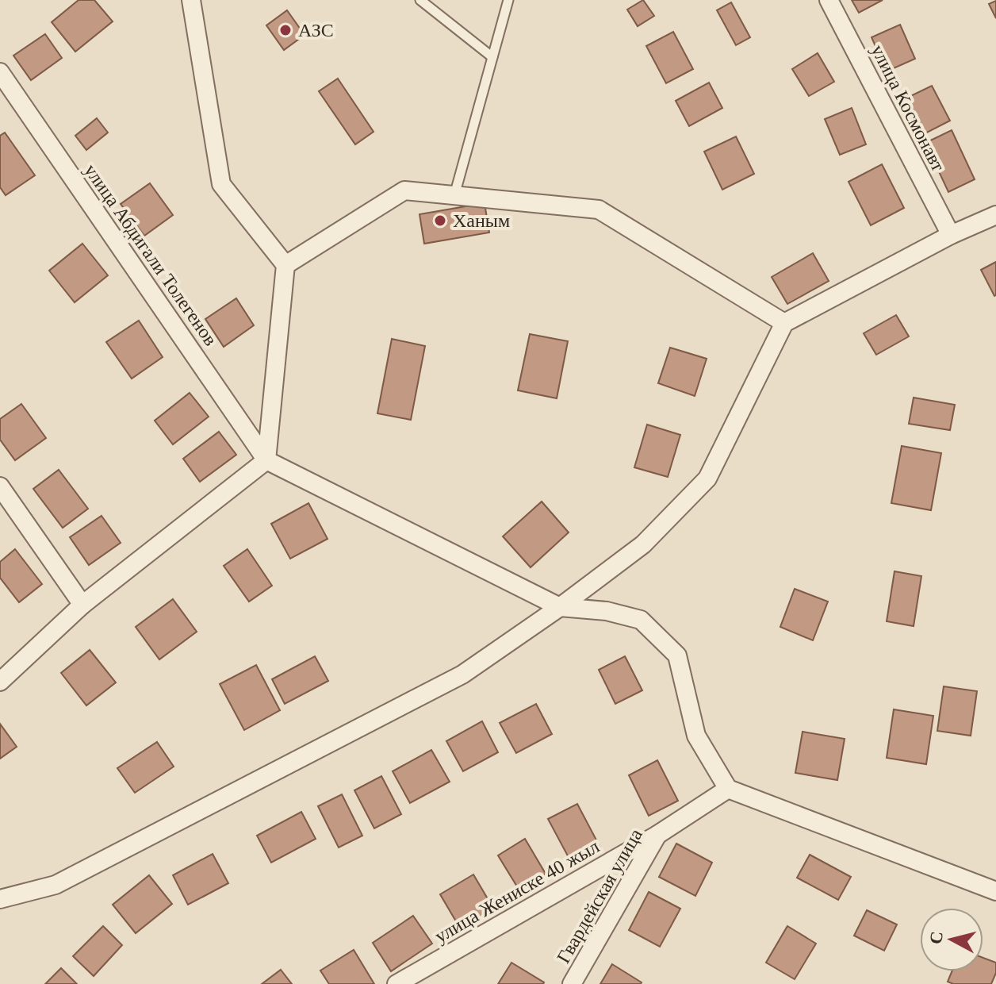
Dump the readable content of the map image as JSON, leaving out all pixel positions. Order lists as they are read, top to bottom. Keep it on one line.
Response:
{"streets":{"street":["улица Космонавт","улица Абдигали Толегенов","улица Жениске 40 жыл","Гвардейская улица"]},"crossings":[["улица Жениске 40 жыл","Гвардейская улица"]],"places":["АЗС","Ханым"],"north":"left"}
